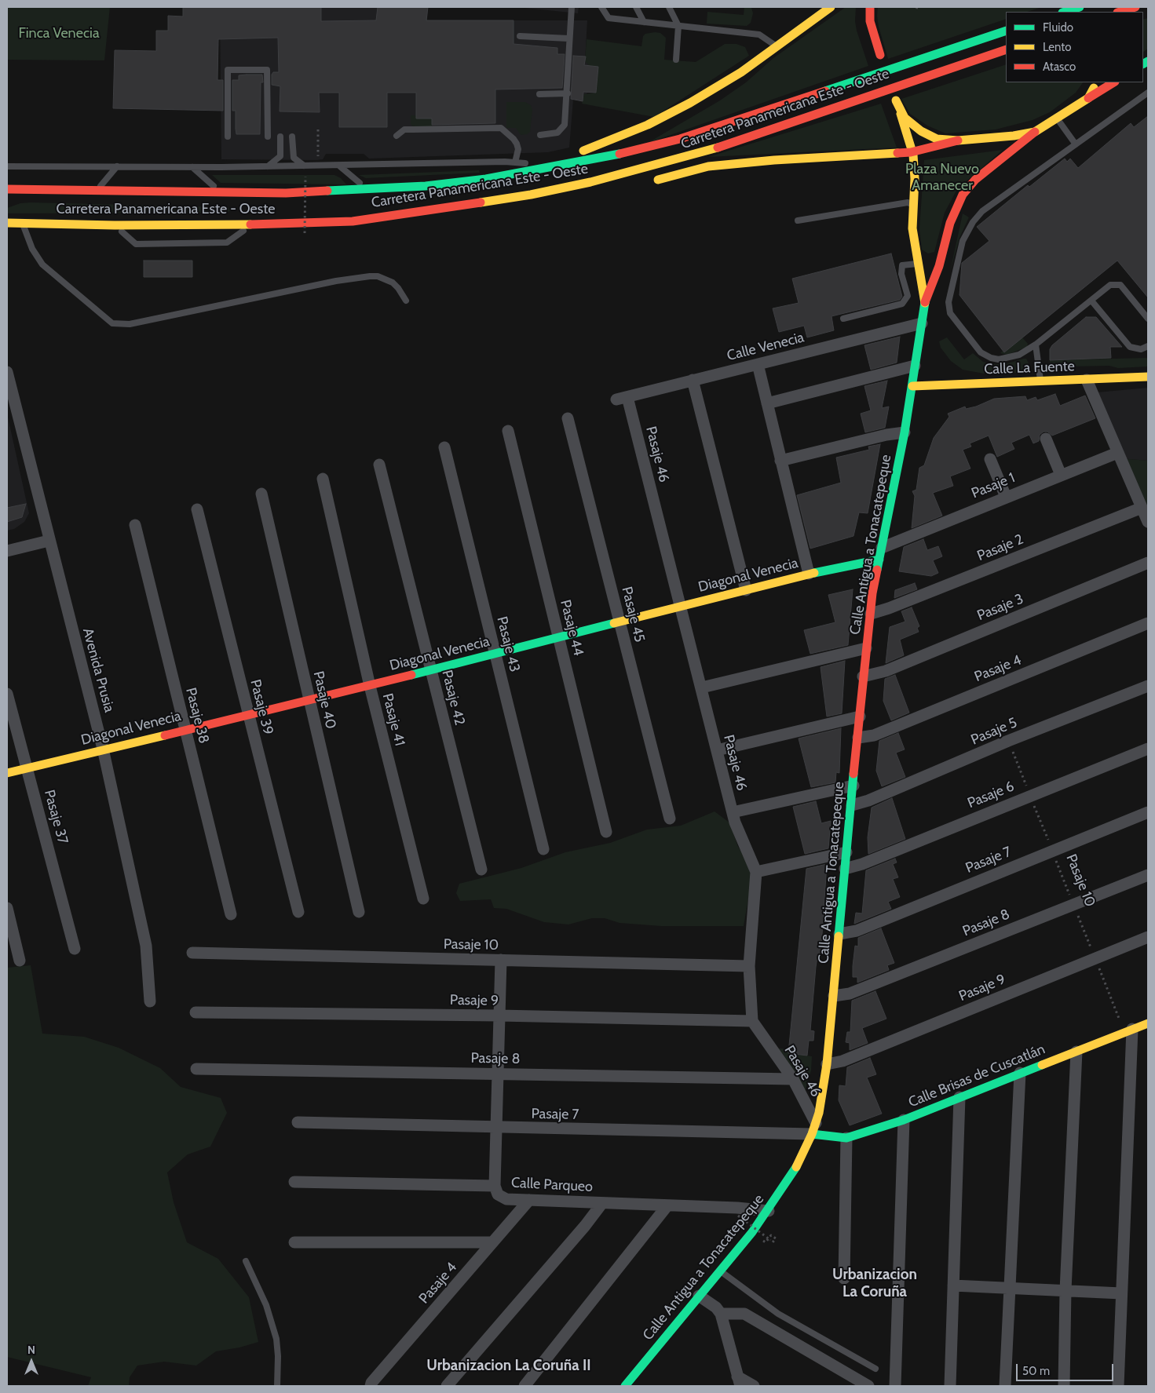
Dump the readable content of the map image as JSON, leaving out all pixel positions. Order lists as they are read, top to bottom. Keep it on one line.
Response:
{"streets":{"main road":["Carretera Panamericana Este - Oeste","Calle La Fuente","Calle Antigua a Tonacatepeque","Diagonal Venecia","Calle Brisas de Cuscatlán"],"street":["Calle Venecia","Pasaje 46","Pasaje 1","Pasaje 2","Pasaje 3","Pasaje 45","Pasaje 44","Pasaje 43","Pasaje 4","Avenida Prusia","Pasaje 42","Pasaje 40","Pasaje 39","Pasaje 38","Pasaje 41","Pasaje 5","Pasaje 6","Pasaje 37","Pasaje 7","Pasaje 10","Pasaje 8","Pasaje 9","Calle Parqueo"]},"crossings":[["Calle Venecia","Pasaje 46"],["Calle Venecia","Calle Antigua a Tonacatepeque"],["Calle La Fuente","Calle Antigua a Tonacatepeque"],["Pasaje 46","Calle Antigua a Tonacatepeque"],["Pasaje 46","Diagonal Venecia"],["Pasaje 46","Pasaje 7"],["Pasaje 46","Pasaje 10"],["Pasaje 46","Pasaje 8"],["Pasaje 46","Pasaje 9"],["Pasaje 46","Calle Brisas de Cuscatlán"],["Pasaje 1","Calle Antigua a Tonacatepeque"],["Calle Antigua a Tonacatepeque","Pasaje 2"],["Calle Antigua a Tonacatepeque","Diagonal Venecia"],["Calle Antigua a Tonacatepeque","Pasaje 3"],["Calle Antigua a Tonacatepeque","Pasaje 4"],["Calle Antigua a Tonacatepeque","Pasaje 5"],["Calle Antigua a Tonacatepeque","Pasaje 6"],["Calle Antigua a Tonacatepeque","Pasaje 7"],["Calle Antigua a Tonacatepeque","Pasaje 8"],["Calle Antigua a Tonacatepeque","Pasaje 9"],["Calle Antigua a Tonacatepeque","Calle Brisas de Cuscatlán"],["Calle Antigua a Tonacatepeque","Calle Parqueo"],["Diagonal Venecia","Pasaje 45"],["Diagonal Venecia","Pasaje 44"],["Diagonal Venecia","Pasaje 43"],["Diagonal Venecia","Avenida Prusia"],["Diagonal Venecia","Pasaje 42"],["Diagonal Venecia","Pasaje 40"],["Diagonal Venecia","Pasaje 39"],["Diagonal Venecia","Pasaje 38"],["Diagonal Venecia","Pasaje 41"],["Diagonal Venecia","Pasaje 37"],["Pasaje 4","Calle Parqueo"],["Pasaje 5","Pasaje 10"],["Pasaje 6","Pasaje 10"],["Pasaje 7","Pasaje 10"],["Pasaje 7","Calle Brisas de Cuscatlán"],["Pasaje 7","Calle Parqueo"],["Pasaje 10","Pasaje 8"],["Pasaje 10","Pasaje 9"],["Pasaje 10","Calle Brisas de Cuscatlán"],["Pasaje 10","Calle Parqueo"],["Pasaje 8","Calle Parqueo"],["Pasaje 9","Calle Parqueo"]],"districts":["Urbanizacion La Coruña","Urbanizacion La Coruña II"],"parks":["Finca Venecia","Plaza Nuevo Amanecer"],"legend":["Fluido","Lento","Atasco"],"scale_bar":"50 m","north":"top"}
